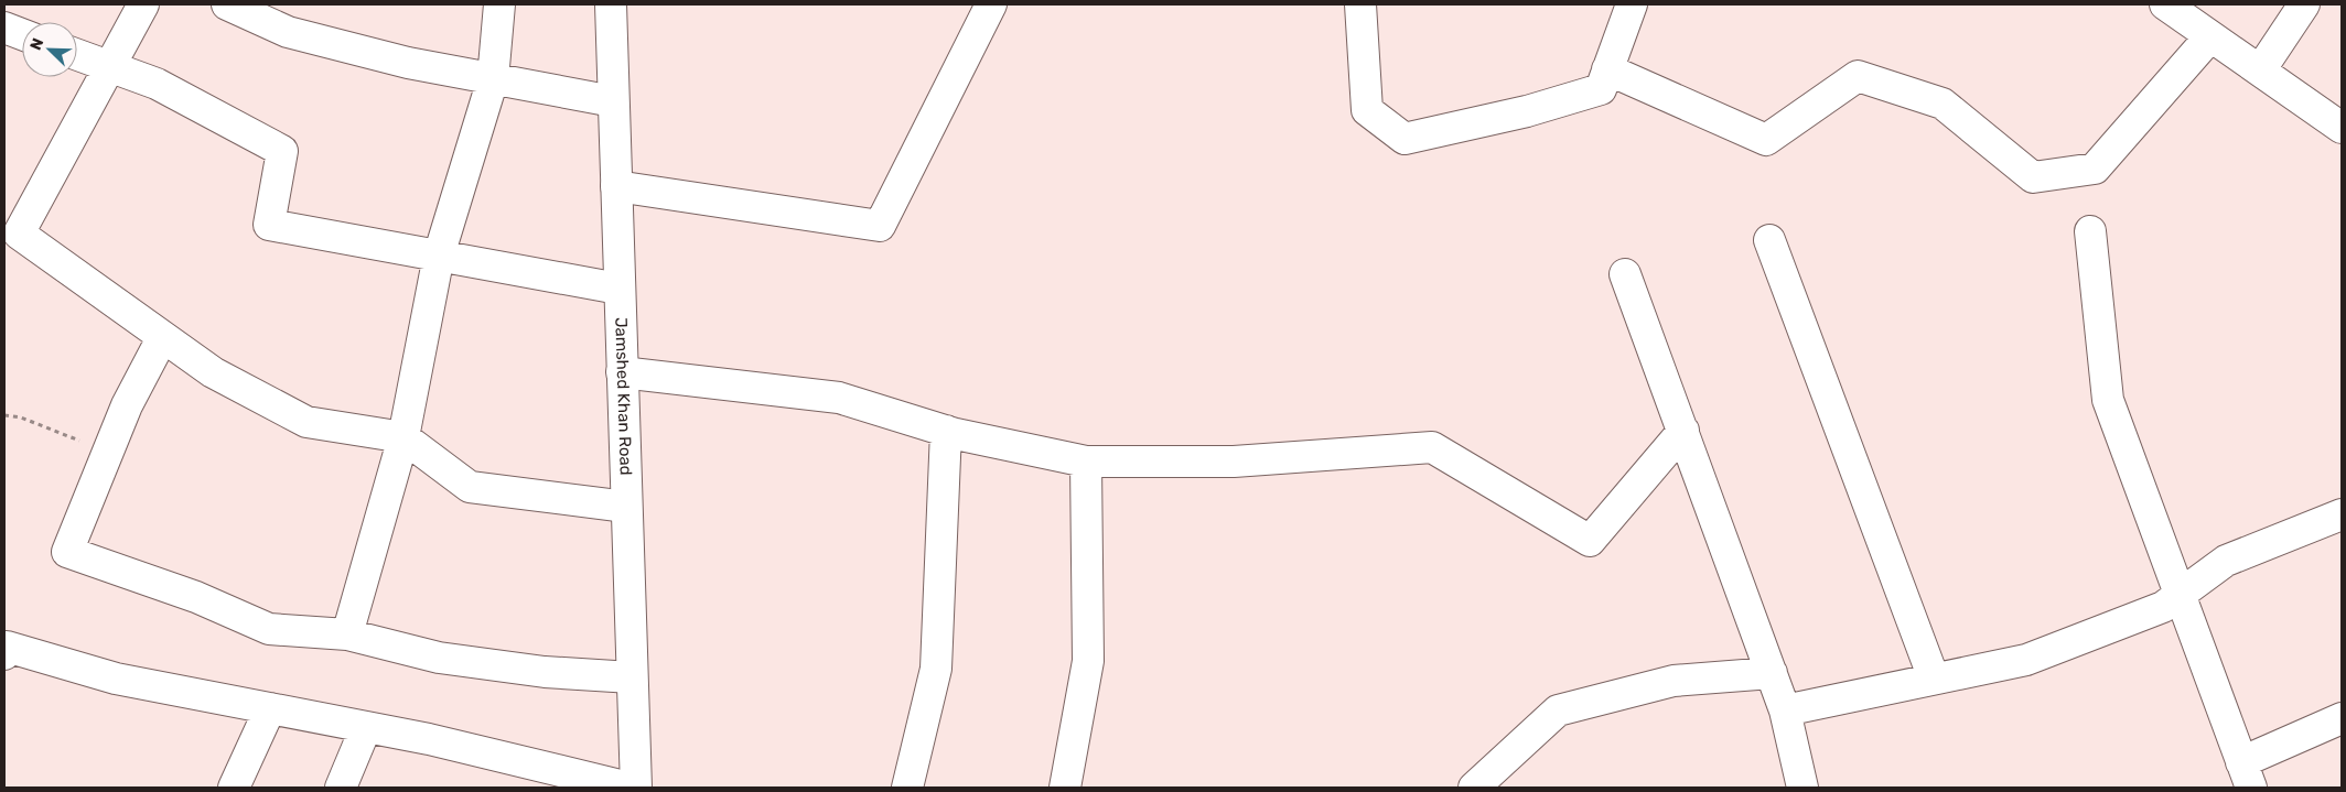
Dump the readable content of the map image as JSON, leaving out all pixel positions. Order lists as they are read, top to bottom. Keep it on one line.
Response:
{"streets":{"street":["Jamshed Khan Road"]},"north":"top left"}
